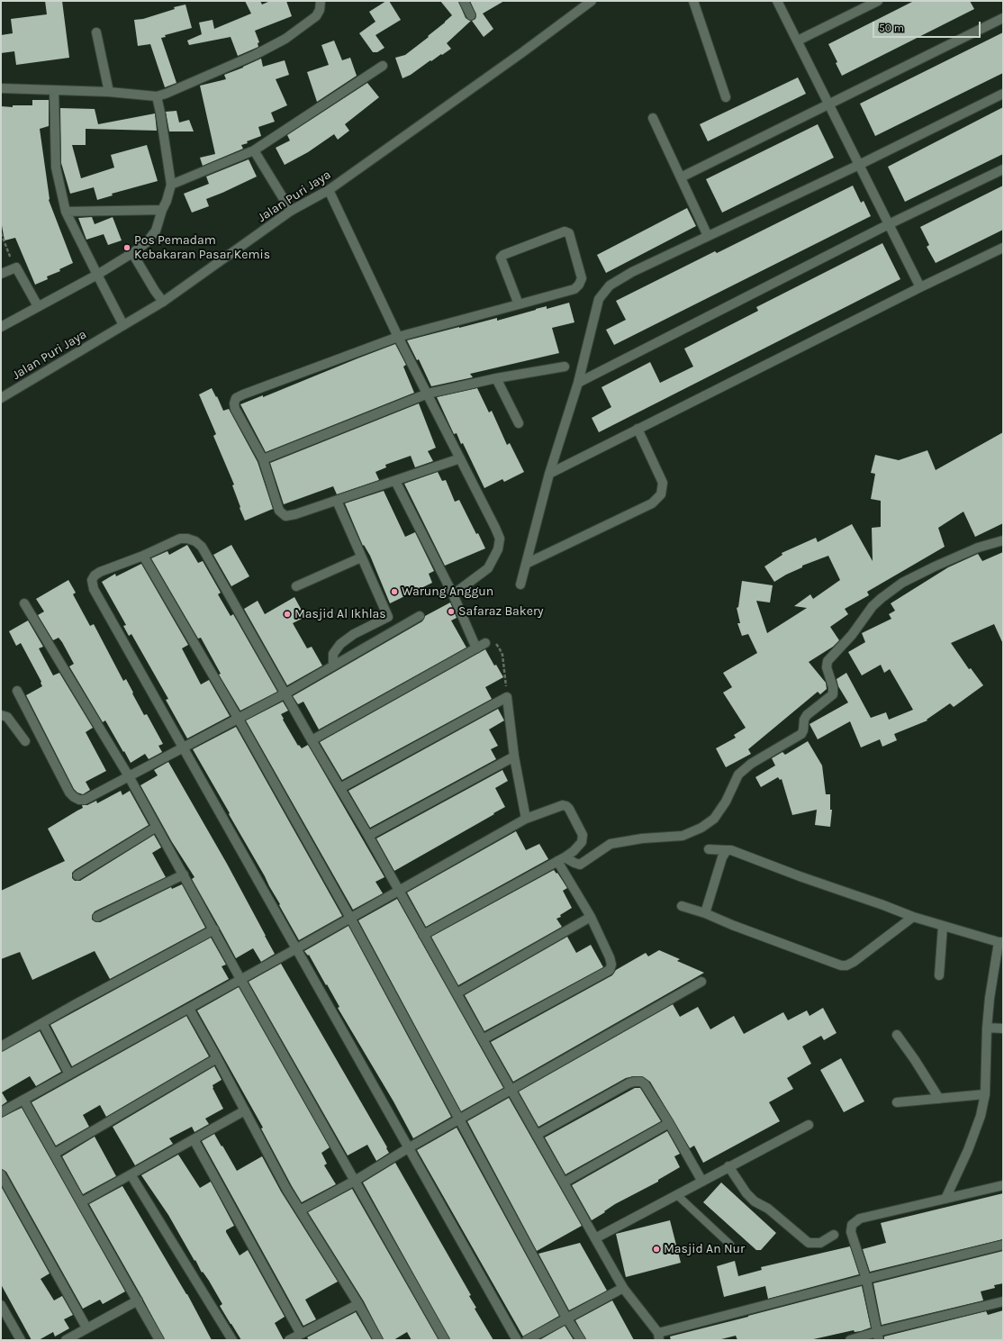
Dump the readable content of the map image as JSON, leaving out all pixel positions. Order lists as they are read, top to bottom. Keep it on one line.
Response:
{"streets":{"street":["Jalan Puri Jaya"]},"places":["Pos Pemadam Kebakaran Pasar Kemis","Warung Anggun","Safaraz Bakery","Masjid Al Ikhlas","Masjid An Nur"],"scale_bar":"50 m"}
